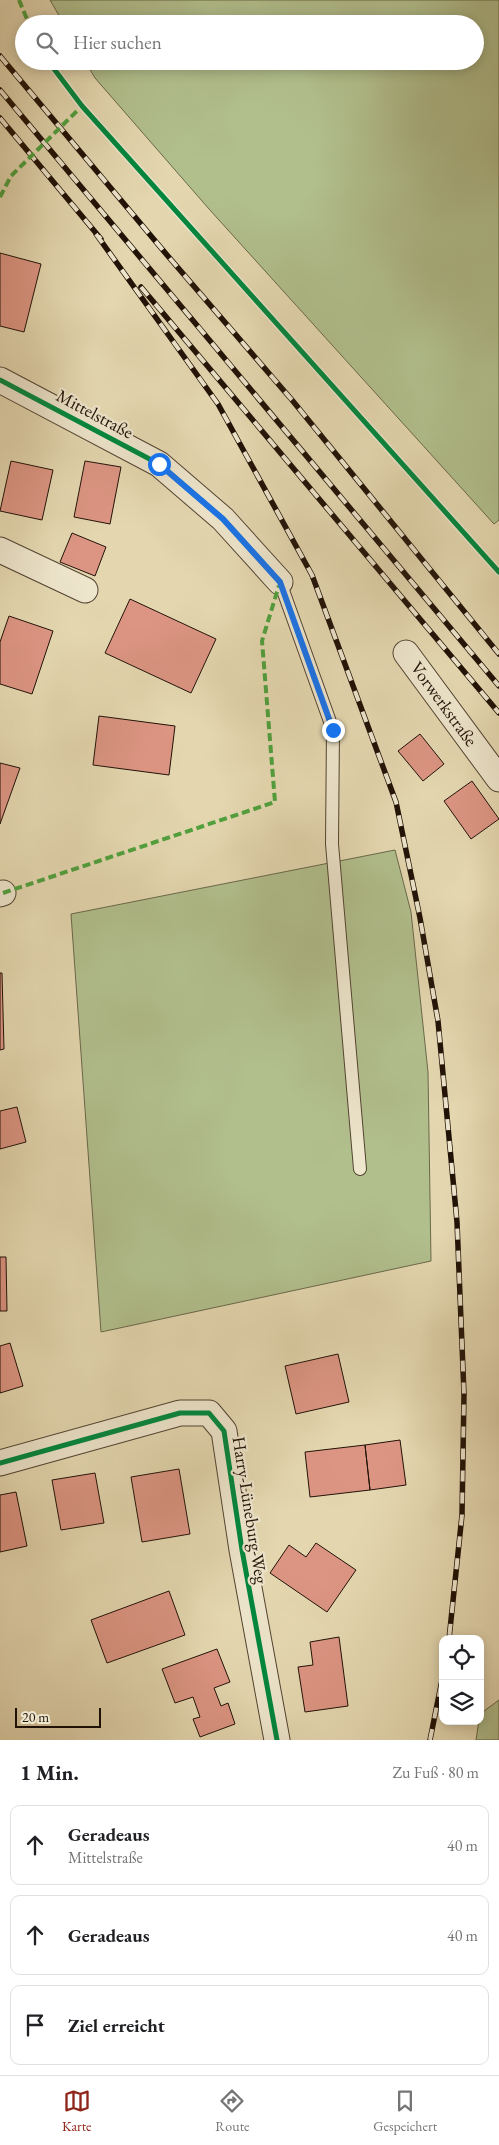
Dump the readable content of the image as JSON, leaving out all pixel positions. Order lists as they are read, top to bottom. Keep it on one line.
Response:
{"streets":{"street":["Mittelstraße","Vorwerkstraße","Harry-Lüneburg-Weg"]},"scale_bar":"20 m","page":{"search":"Hier suchen","scale":"20 m","heading":["1 Min.","Zu Fuß · 80 m"],"list":[["Geradeaus","Mittelstraße","40 m"],["Geradeaus","40 m"],"Ziel erreicht"],"nav":["Karte","Route","Gespeichert"]}}
